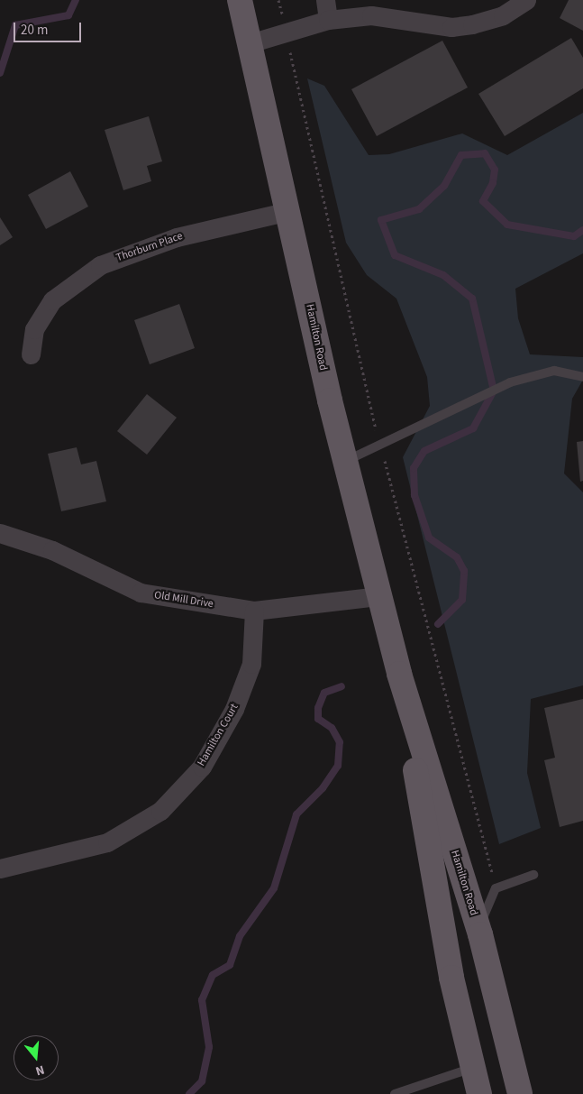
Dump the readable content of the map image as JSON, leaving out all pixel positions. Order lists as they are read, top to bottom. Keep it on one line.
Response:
{"streets":{"main road":["Hamilton Road"],"street":["Thorburn Place","Old Mill Drive","Hamilton Court"]},"crossings":[["Thorburn Place","Hamilton Road"],["Hamilton Road","Old Mill Drive"],["Old Mill Drive","Hamilton Court"]],"scale_bar":"20 m","north":"bottom"}
